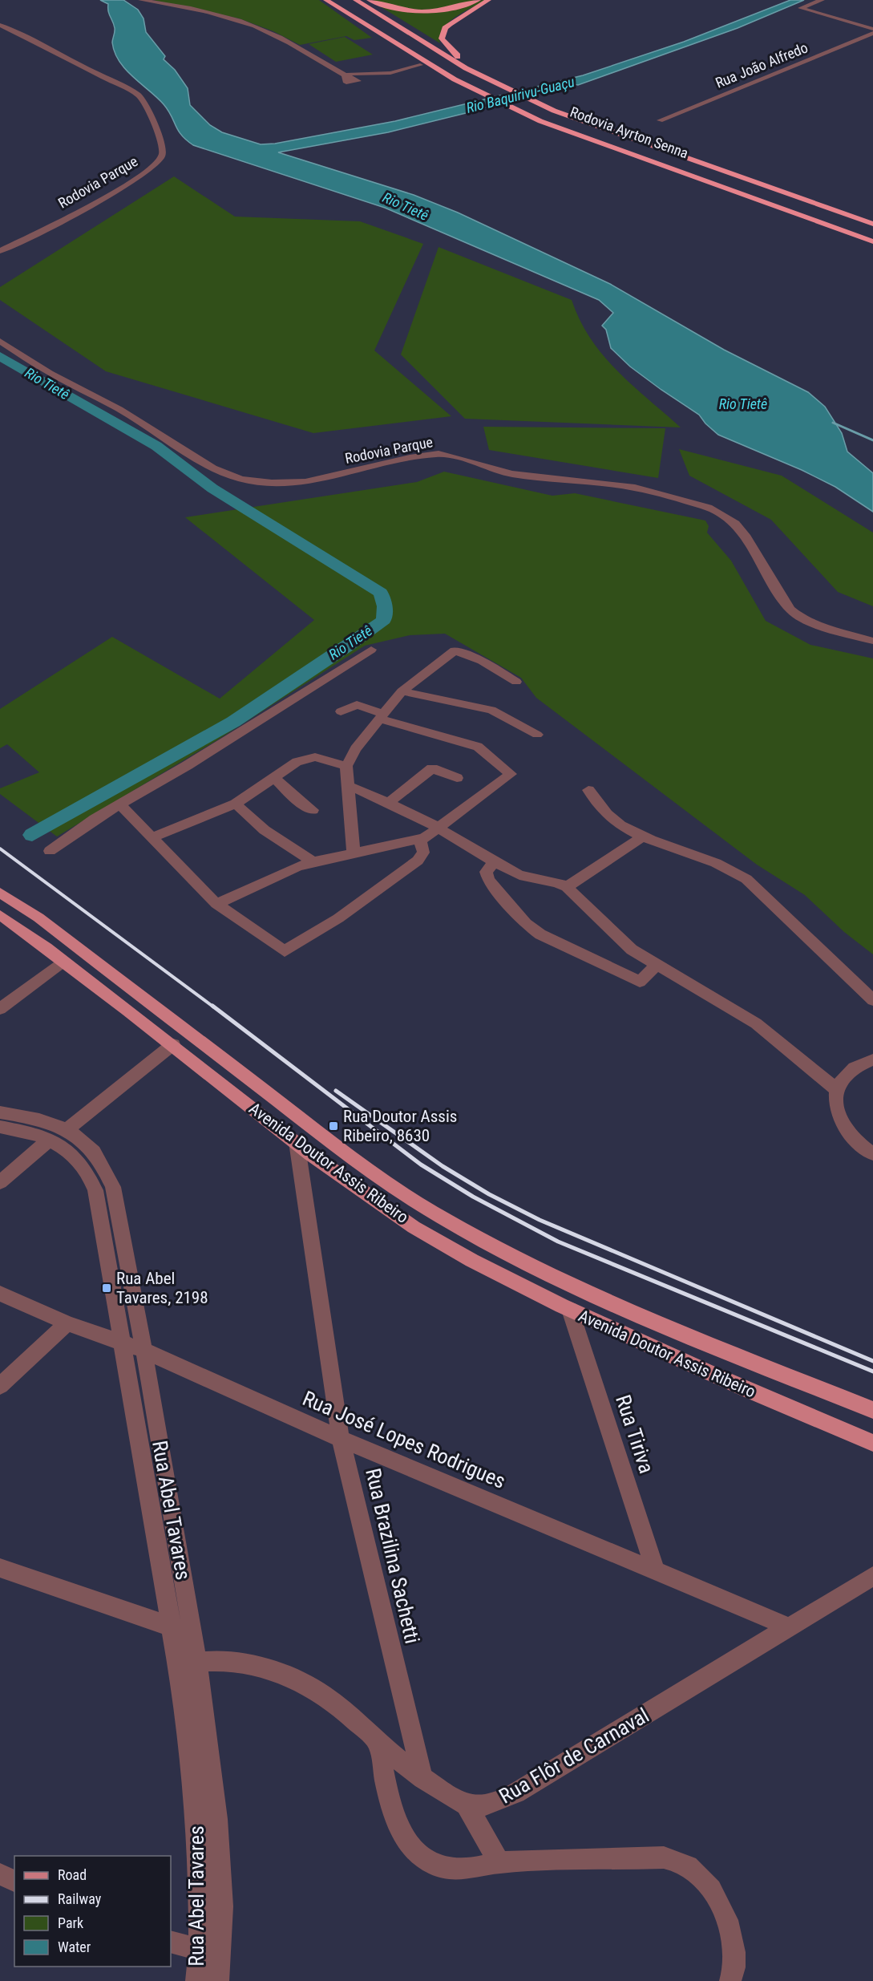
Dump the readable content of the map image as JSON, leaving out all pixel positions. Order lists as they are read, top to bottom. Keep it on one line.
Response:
{"streets":{"highway":["Rodovia Ayrton Senna"],"main road":["Avenida Doutor Assis Ribeiro"],"street":["Rua João Alfredo","Rodovia Parque","Rua Tiriva","Rua José Lopes Rodrigues","Rua Abel Tavares","Rua Brazilina Sachetti","Rua Flôr de Carnaval"]},"crossings":[["Avenida Doutor Assis Ribeiro","Rua Tiriva"],["Avenida Doutor Assis Ribeiro","Rua Brazilina Sachetti"],["Rua Tiriva","Rua José Lopes Rodrigues"],["Rua José Lopes Rodrigues","Rua Abel Tavares"],["Rua José Lopes Rodrigues","Rua Brazilina Sachetti"],["Rua José Lopes Rodrigues","Rua Flôr de Carnaval"]],"water":["Rio Baquirivu-Guaçu","Rio Tietê"],"places":{"transit":["Rua Doutor Assis Ribeiro, 8630","Rua Abel Tavares, 2198"]},"legend":["Road","Railway","Park","Water"]}
